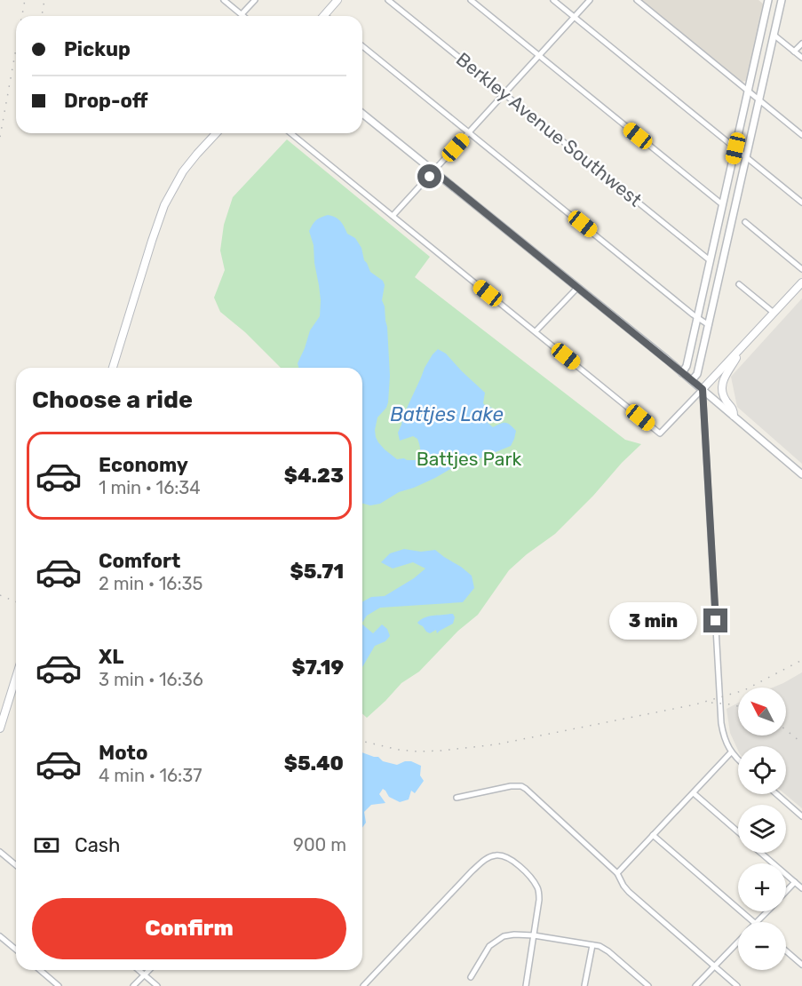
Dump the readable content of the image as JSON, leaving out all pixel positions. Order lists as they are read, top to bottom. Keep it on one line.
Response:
{"streets":{"street":["Berkley Avenue Southwest"]},"water":["Battjes Lake"],"parks":["Battjes Park"],"north":"top left","page":{"banner":["Pickup","Drop-off"],"heading":"Choose a ride","list":[{"name":"Economy","note":"1 min · 16:34","value":"$4.23"},{"name":"Comfort","note":"2 min · 16:35","value":"$5.71"},{"name":"XL","note":"3 min · 16:36","value":"$7.19"},{"name":"Moto","note":"4 min · 16:37","value":"$5.40"}],"bubble":"3 min","map_buttons":["+","−"],"pay":["Cash","900 m"],"buttons":"Confirm"}}
